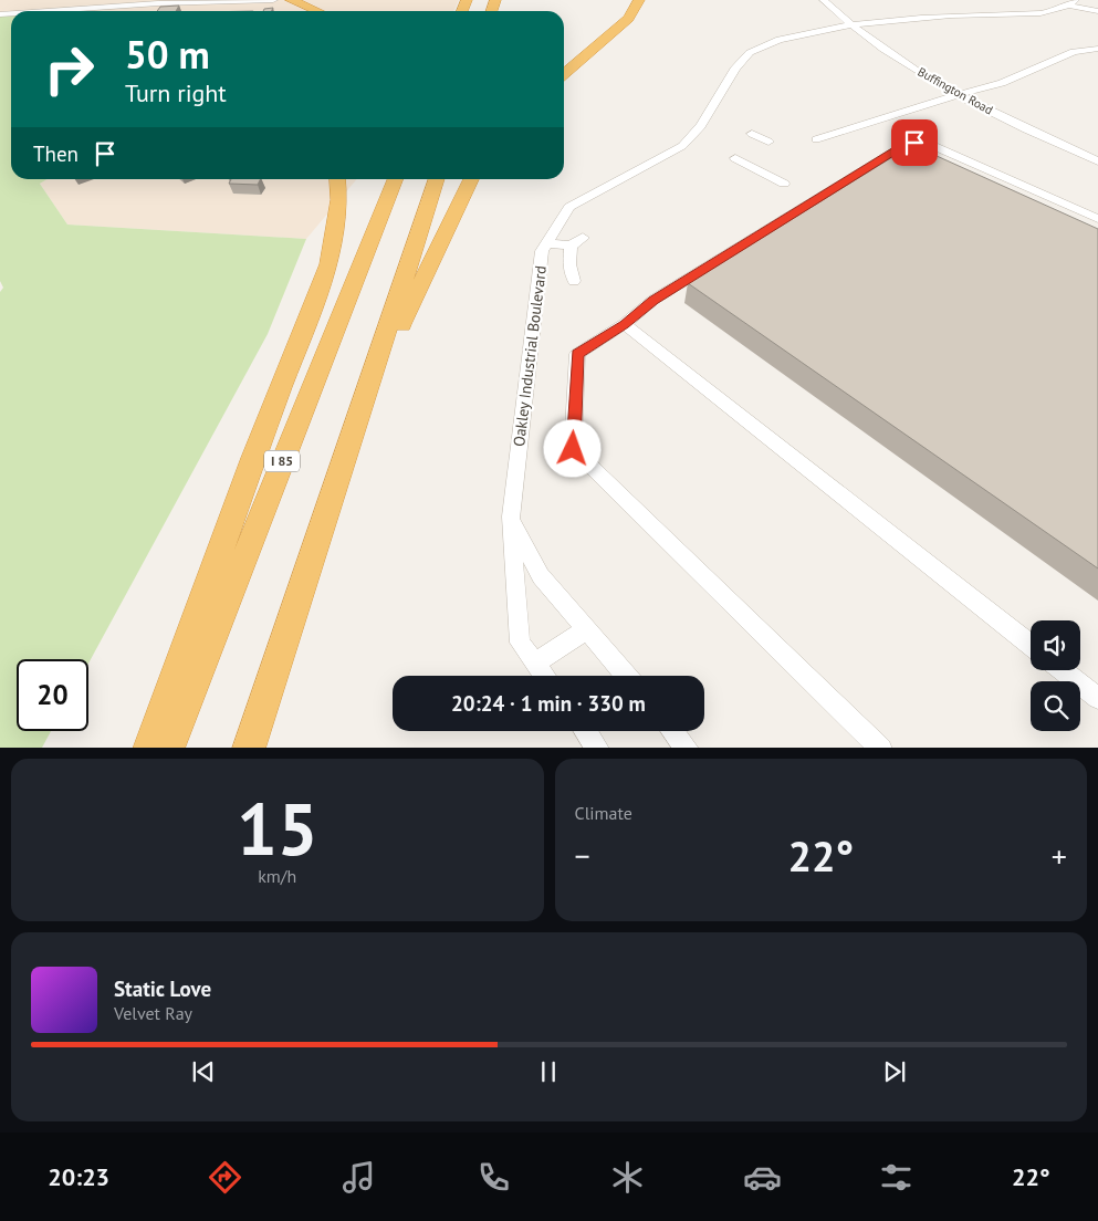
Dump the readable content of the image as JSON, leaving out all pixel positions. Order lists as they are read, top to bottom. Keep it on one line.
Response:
{"streets":{"highway":["I 85"],"street":["Buffington Road","Oakley Industrial Boulevard"]},"crossings":[["Buffington Road","Oakley Industrial Boulevard"]],"page":{"turn":["50 m","Turn right"],"then":"Then","limit":"20","trip":"20:24 · 1 min · 330 m","tile":[["15","km/h"],"Climate"],"heat":["−","22°","+"],"song":["Static Love","Velvet Ray"],"tabs":["20:23","22°"]}}
